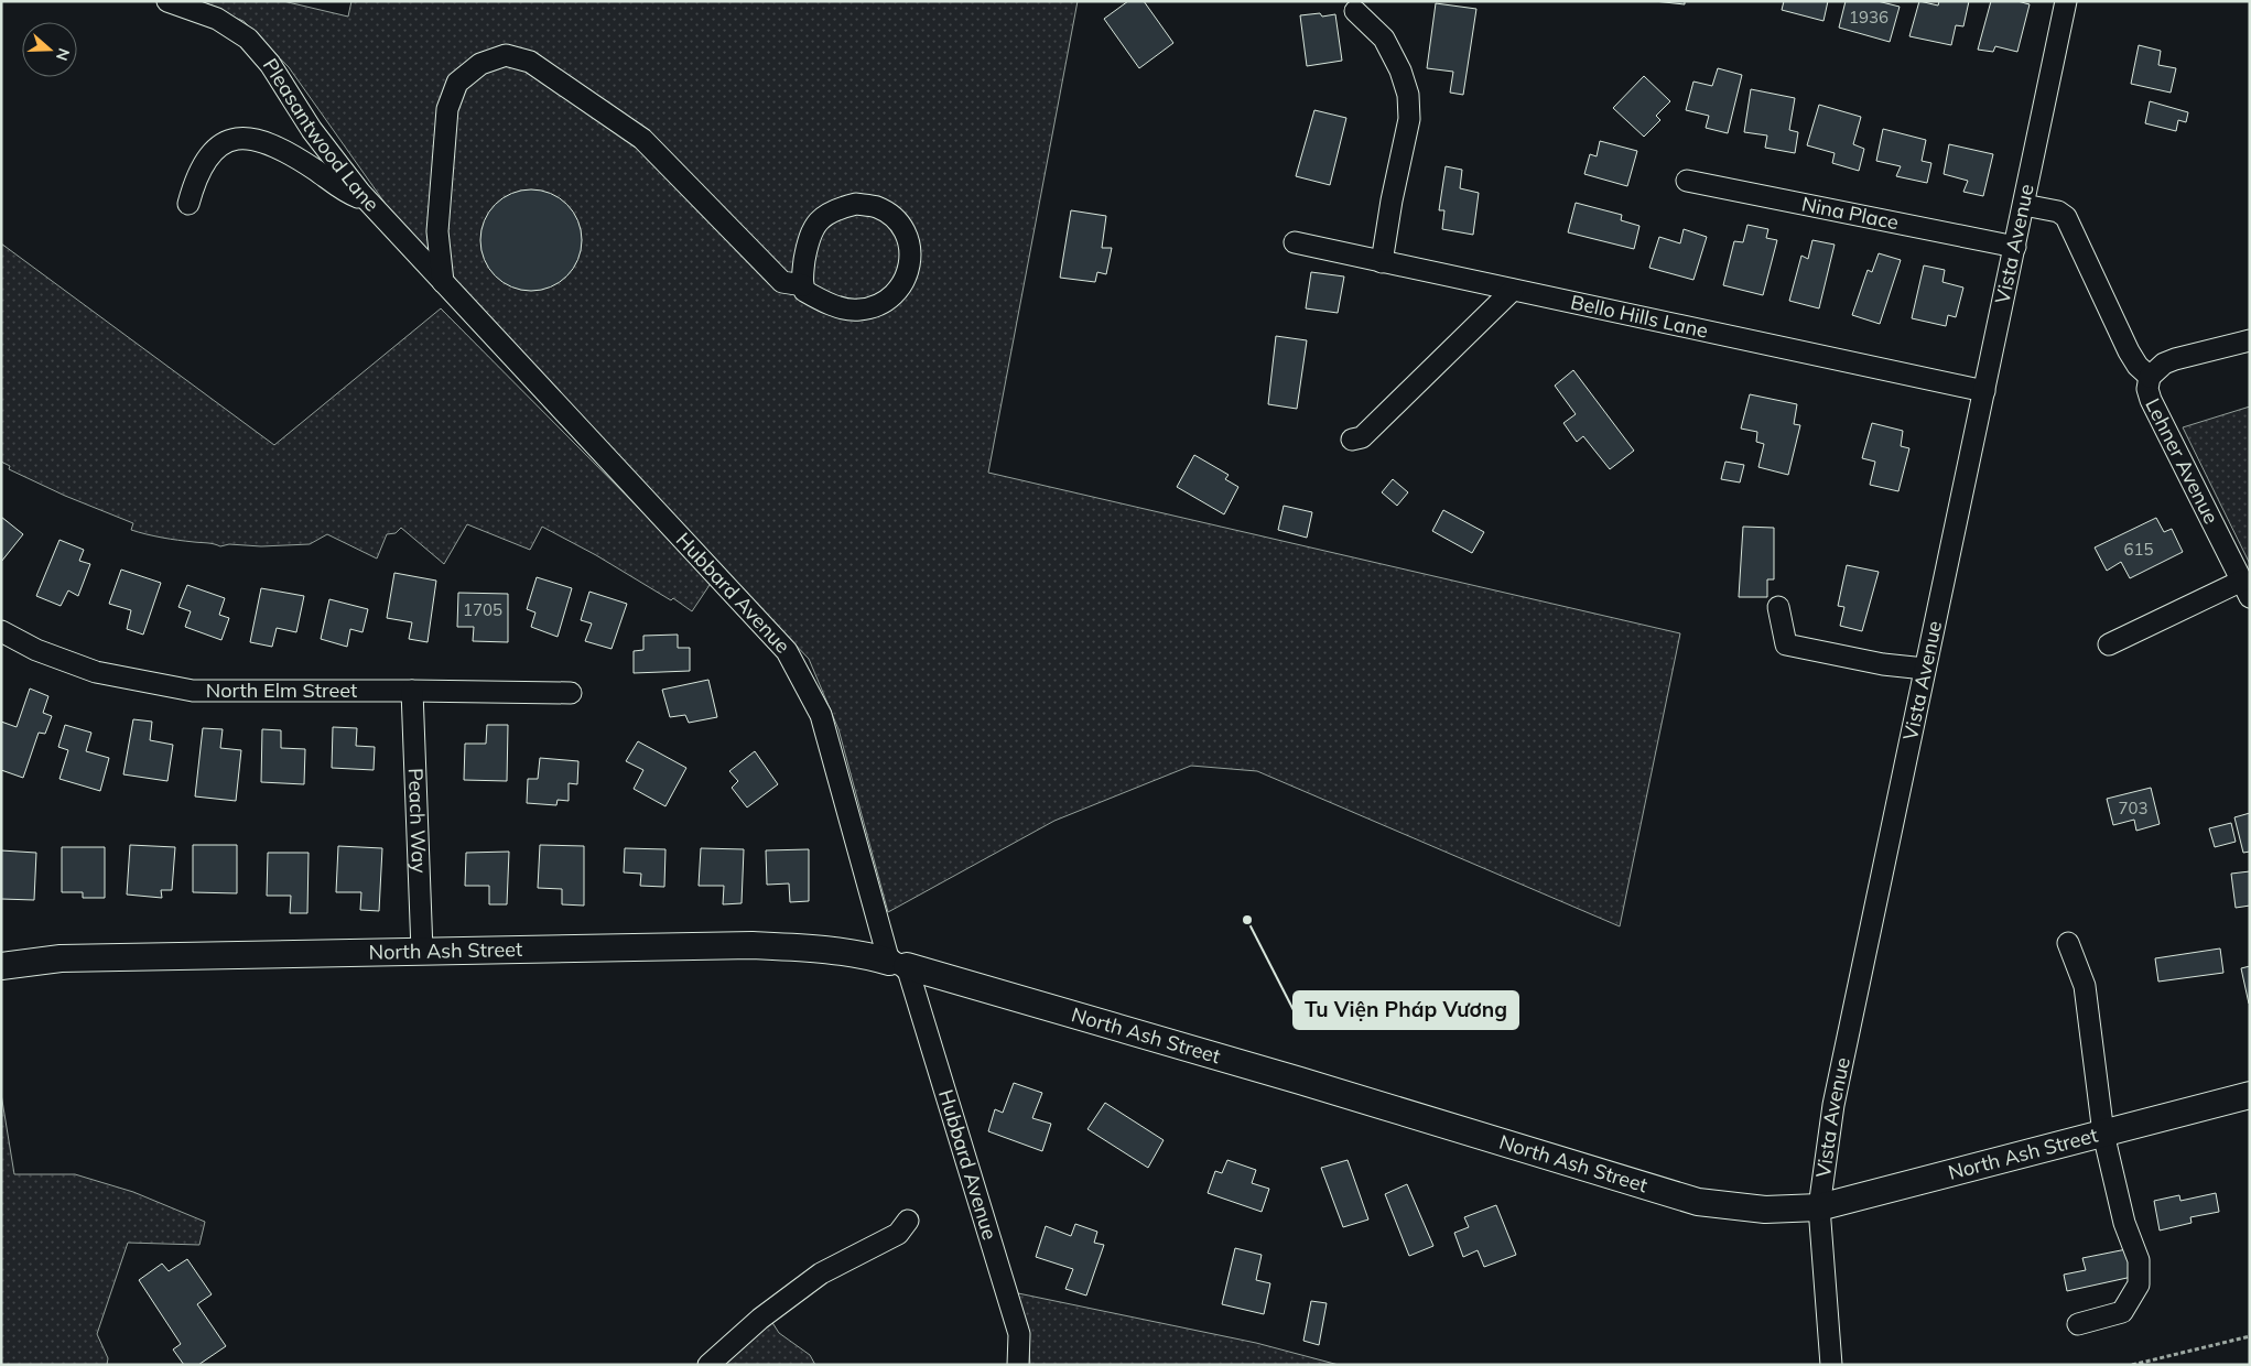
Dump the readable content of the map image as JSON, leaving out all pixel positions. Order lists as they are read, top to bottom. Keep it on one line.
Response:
{"streets":{"main road":["North Ash Street"],"street":["Pleasantwood Lane","Nina Place","Vista Avenue","Bello Hills Lane","Lehner Avenue","Hubbard Avenue","North Elm Street","Peach Way"]},"crossings":[["Pleasantwood Lane","Hubbard Avenue"],["Nina Place","Vista Avenue"],["Vista Avenue","Bello Hills Lane"],["Vista Avenue","Lehner Avenue"],["Vista Avenue","North Ash Street"],["Hubbard Avenue","North Ash Street"],["North Elm Street","Peach Way"],["Peach Way","North Ash Street"]],"places":["Tu Viện Pháp Vương"],"house_numbers":["1936","615","1705","703"],"north":"right"}
